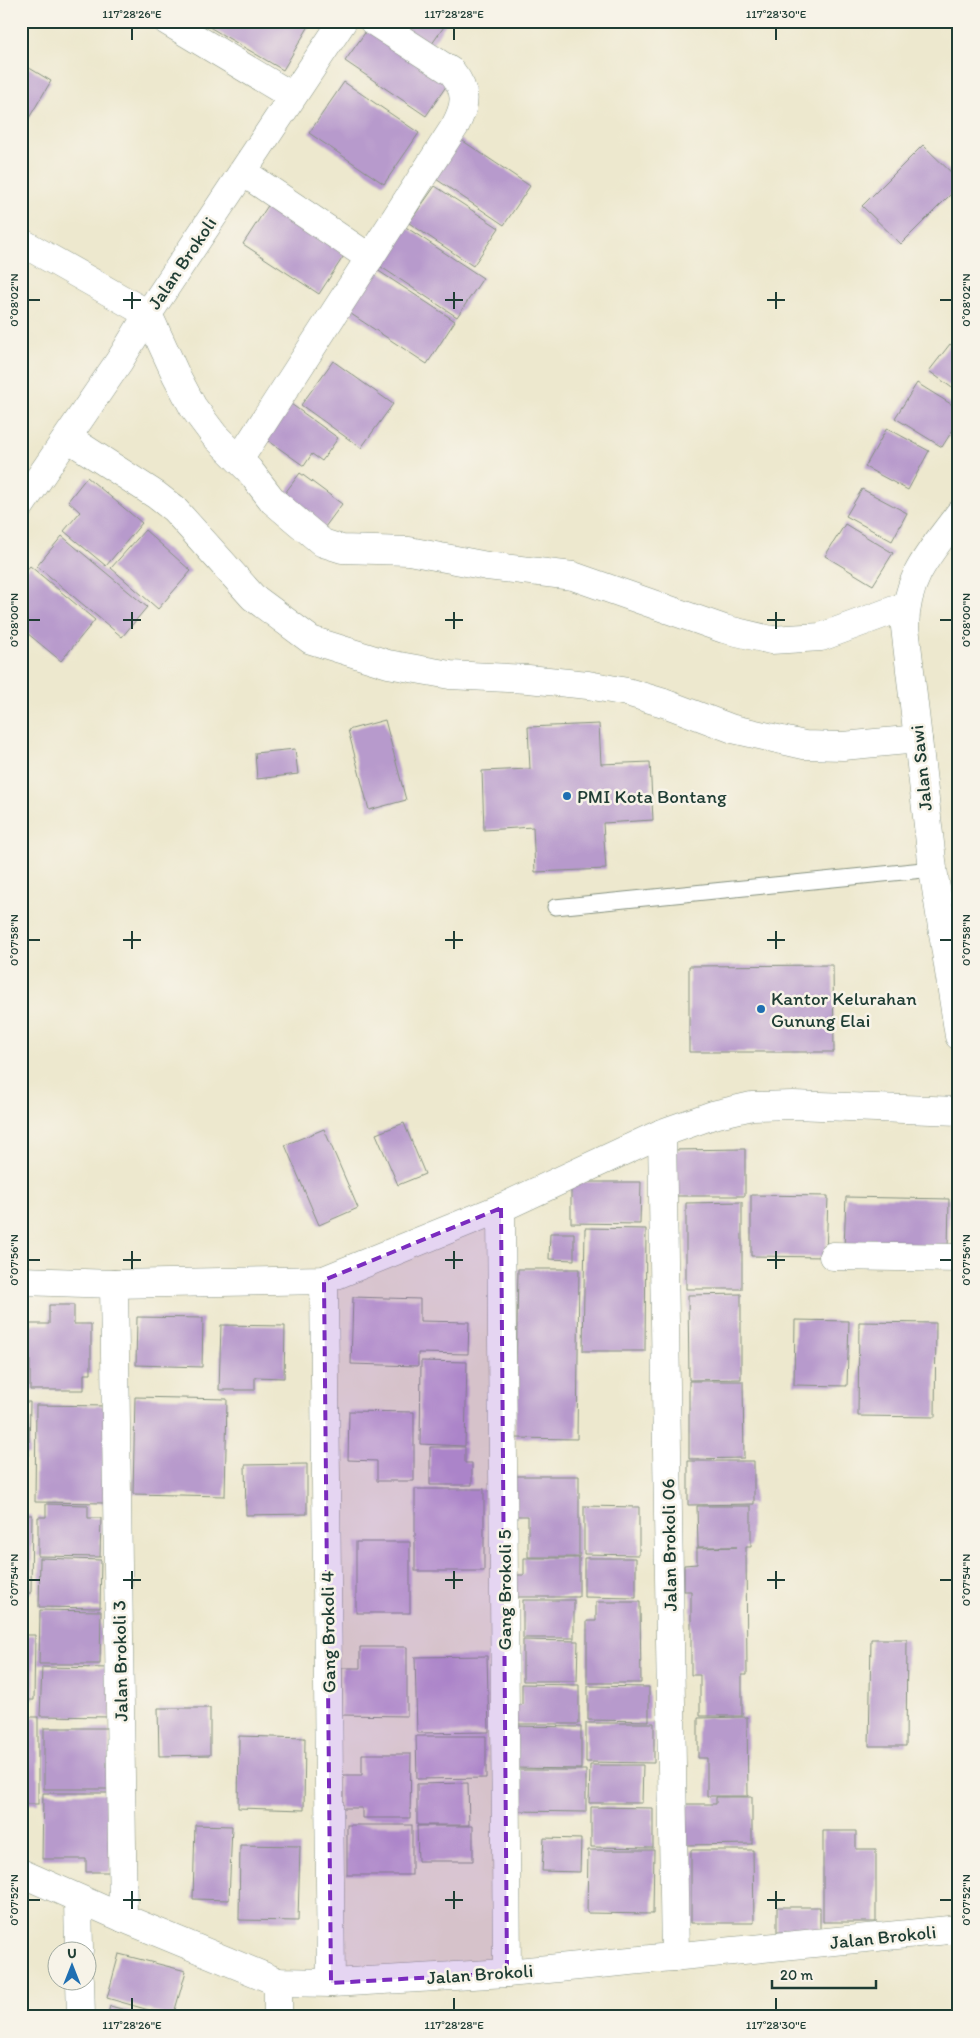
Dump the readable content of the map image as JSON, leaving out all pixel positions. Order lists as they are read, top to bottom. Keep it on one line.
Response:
{"streets":{"street":["Jalan Brokoli","Jalan Sawi","Jalan Brokoli 06","Gang Brokoli 5","Gang Brokoli 4","Jalan Brokoli 3"]},"crossings":[["Jalan Brokoli","Jalan Brokoli 06"],["Jalan Brokoli","Gang Brokoli 5"],["Jalan Brokoli","Gang Brokoli 4"],["Jalan Brokoli","Jalan Brokoli 3"]],"places":["PMI Kota Bontang","Kantor Kelurahan Gunung Elai"],"scale_bar":"20 m","north":"top","coordinates":["117°28'26\"E","117°28'28\"E","117°28'30\"E","0°08'02\"N","0°08'00\"N","0°07'58\"N","0°07'56\"N","0°07'54\"N","0°07'52\"N"]}
